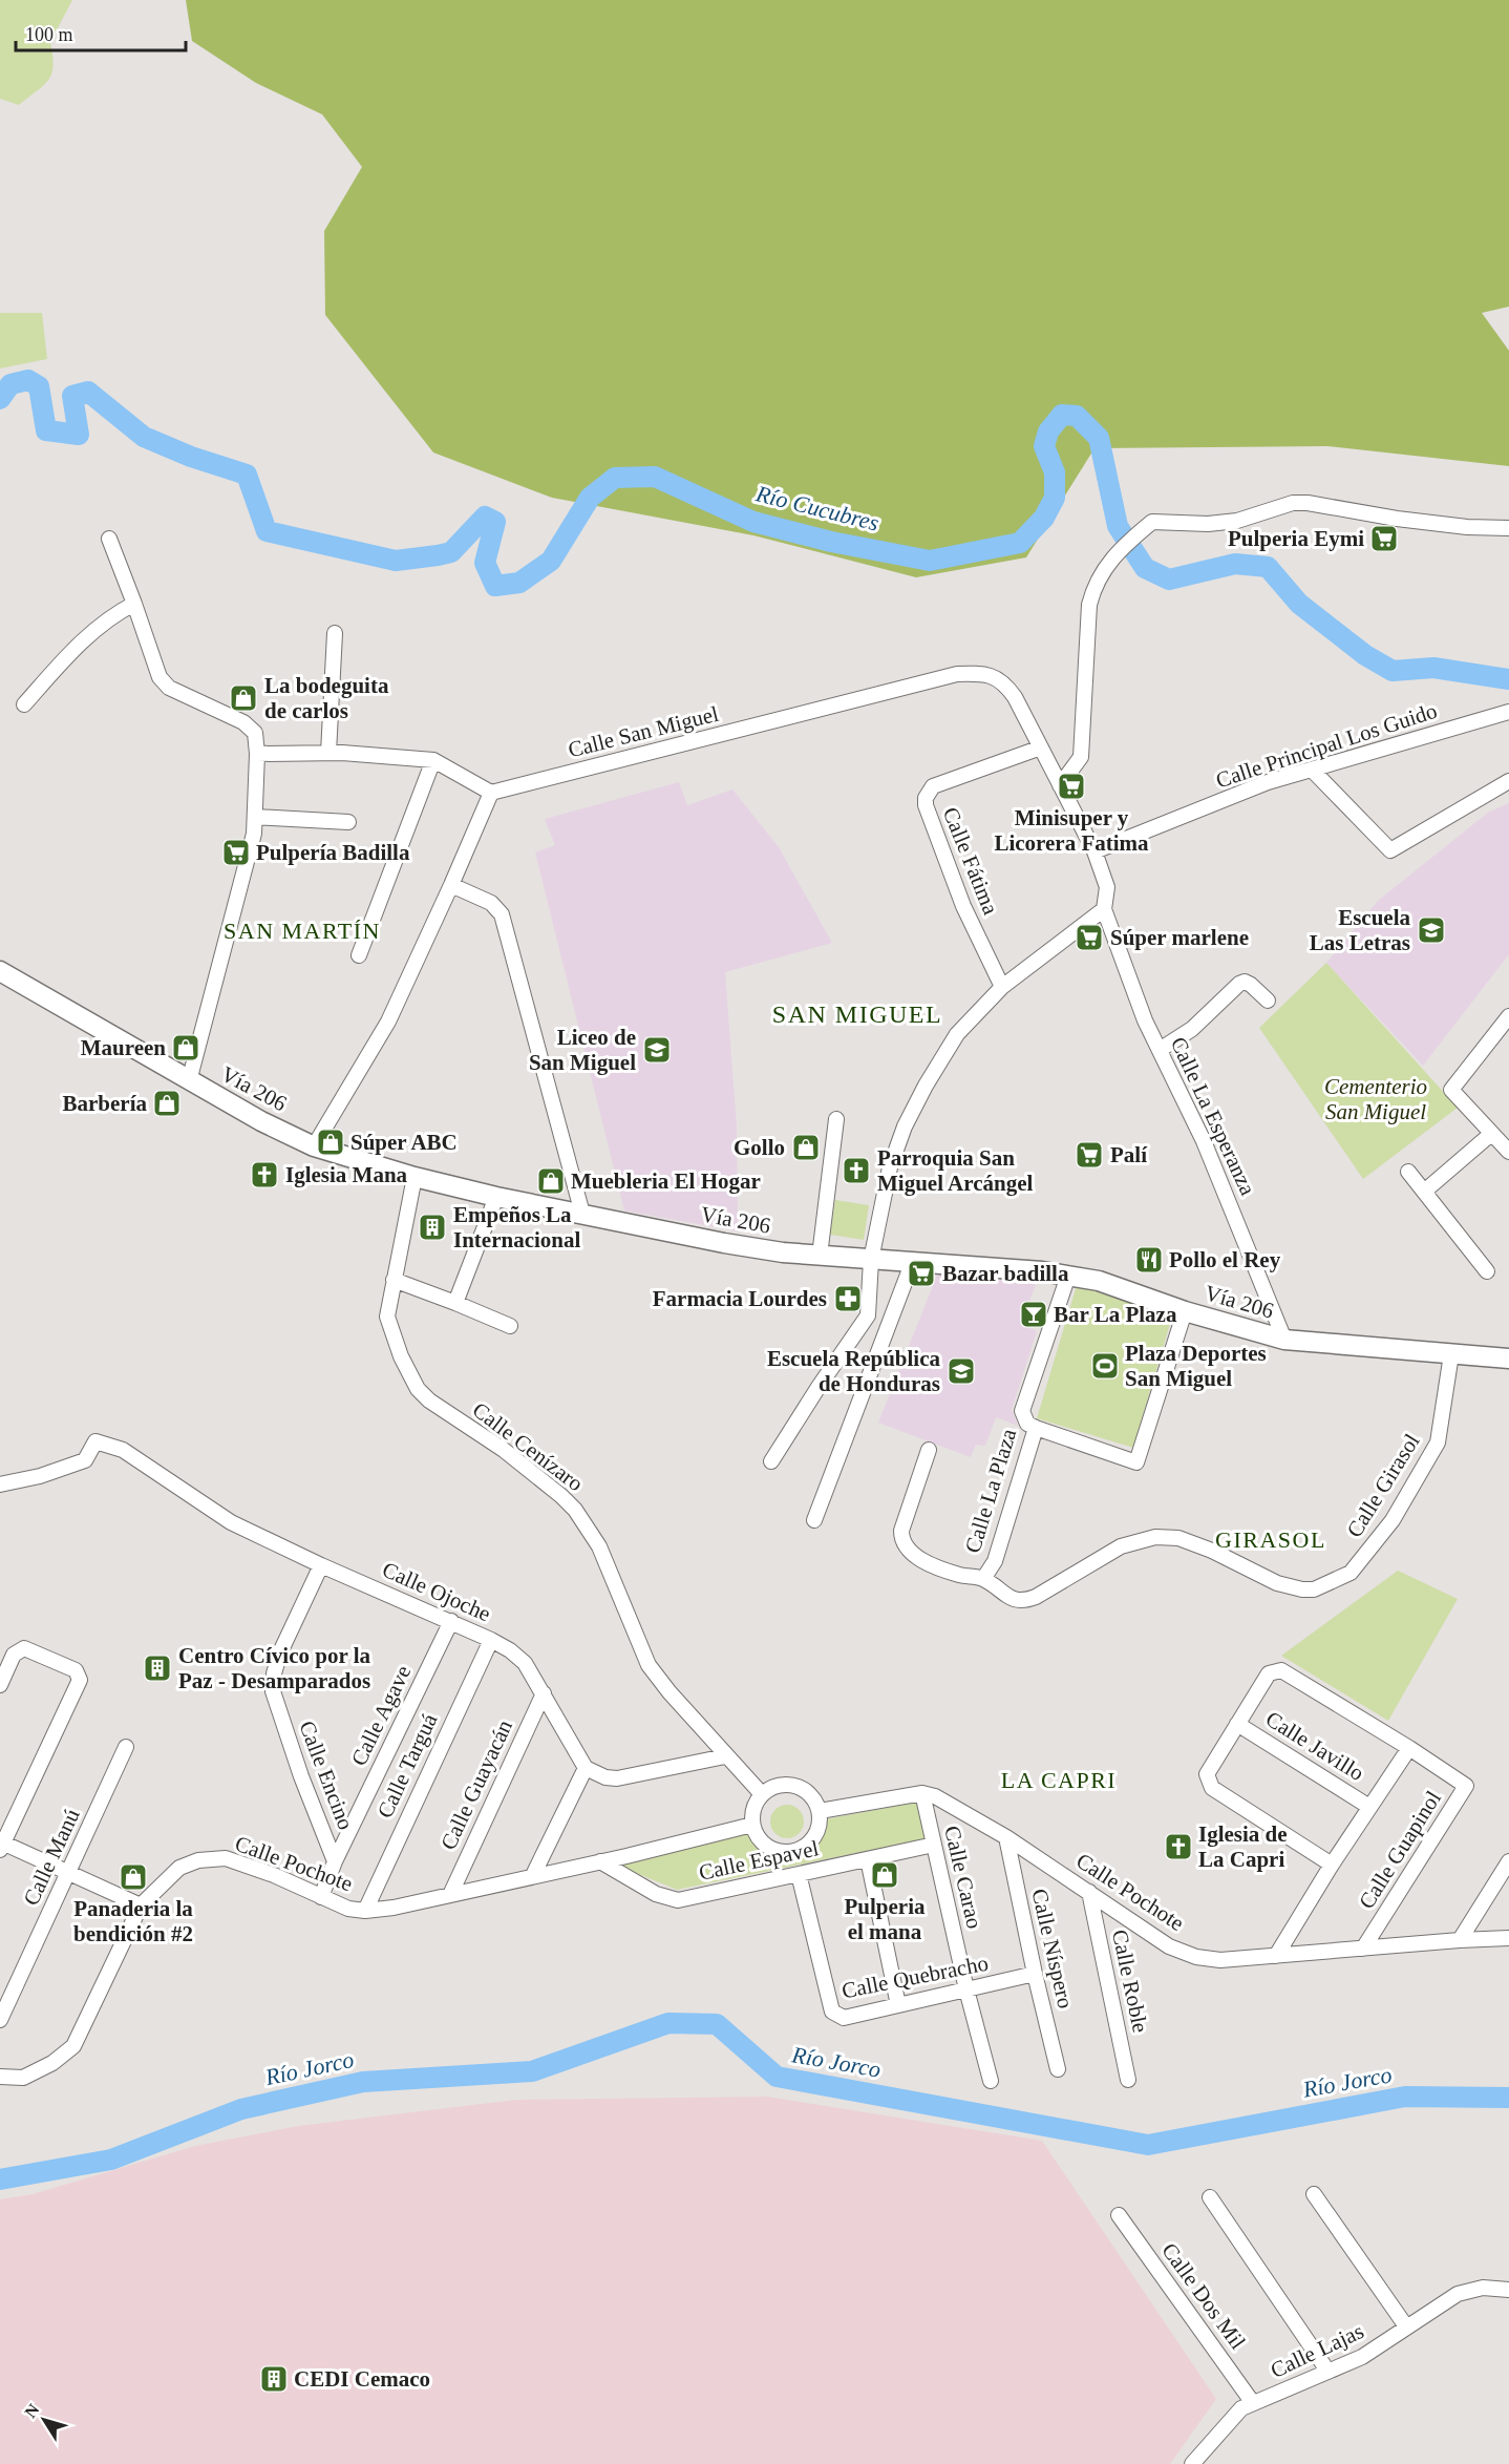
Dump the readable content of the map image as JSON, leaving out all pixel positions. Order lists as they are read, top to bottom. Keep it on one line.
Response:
{"streets":{"main road":["Vía 206"],"street":["Calle San Miguel","Calle Principal Los Guido","Calle Fátima","Calle La Esperanza","Calle Cenízaro","Calle Girasol","Calle La Plaza","Calle Ojoche","Calle Agave","Calle Javillo","Calle Targuá","Calle Encino","Calle Guayacán","Calle Guapinol","Calle Manú","Calle Espavel","Calle Pochote","Calle Carao","Calle Níspero","Calle Quebracho","Calle Roble","Calle Dos Mil","Calle Lajas"]},"crossings":[["Calle San Miguel","Calle Principal Los Guido"],["Calle San Miguel","Calle Fátima"],["Vía 206","Calle La Esperanza"],["Vía 206","Calle Cenízaro"],["Vía 206","Calle Girasol"],["Vía 206","Calle La Plaza"],["Calle Cenízaro","Calle Pochote"],["Calle Girasol","Calle La Plaza"],["Calle Ojoche","Calle Agave"],["Calle Ojoche","Calle Targuá"],["Calle Ojoche","Calle Encino"],["Calle Ojoche","Calle Guayacán"],["Calle Agave","Calle Encino"],["Calle Agave","Calle Pochote"],["Calle Targuá","Calle Pochote"],["Calle Guayacán","Calle Pochote"],["Calle Guapinol","Calle Pochote"],["Calle Espavel","Calle Pochote"],["Calle Espavel","Calle Carao"],["Calle Espavel","Calle Quebracho"],["Calle Pochote","Calle Carao"],["Calle Pochote","Calle Níspero"],["Calle Pochote","Calle Roble"],["Calle Carao","Calle Quebracho"],["Calle Níspero","Calle Quebracho"],["Calle Dos Mil","Calle Lajas"]],"districts":["SAN MARTÍN","SAN MIGUEL","GIRASOL","LA CAPRI"],"water":["Río Cucubres","Río Jorco"],"parks":["Cementerio San Miguel"],"places":{"supermarket":["Pulperia Eymi","Minisuper y Licorera Fatima","Pulpería Badilla","Súper marlene","Palí","Bazar badilla"],"shop":["La bodeguita de carlos","Maureen","Barbería","Súper ABC","Gollo","Muebleria El Hogar","Pulperia el mana","Panaderia la bendición #2"],"school or university":["Escuela Las Letras","Liceo de San Miguel","Escuela República de Honduras"],"church":["Parroquia San Miguel Arcángel","Iglesia Mana","Iglesia de La Capri"],"building":["Empeños La Internacional","Centro Cívico por la Paz - Desamparados","CEDI Cemaco"],"restaurant":["Pollo el Rey"],"pharmacy":["Farmacia Lourdes"],"bar":["Bar La Plaza"],"sports":["Plaza Deportes San Miguel"]},"scale_bar":"100 m","north":"top left"}
